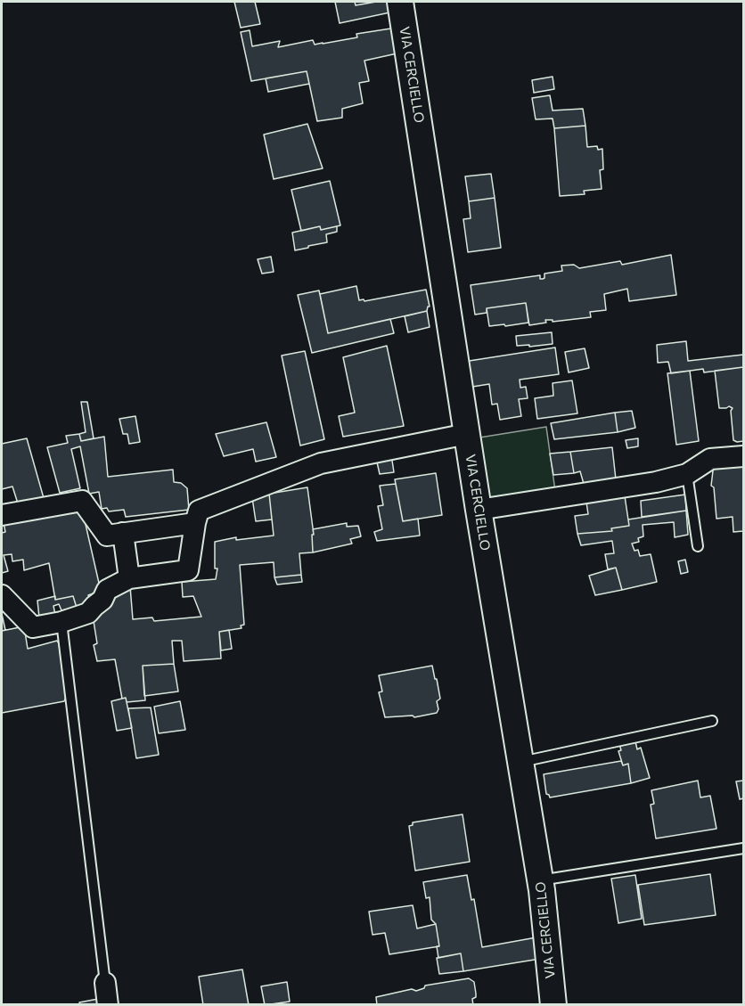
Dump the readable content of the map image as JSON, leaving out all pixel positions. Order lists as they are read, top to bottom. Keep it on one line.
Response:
{"streets":{"street":["VIA CERCIELLO"]}}
